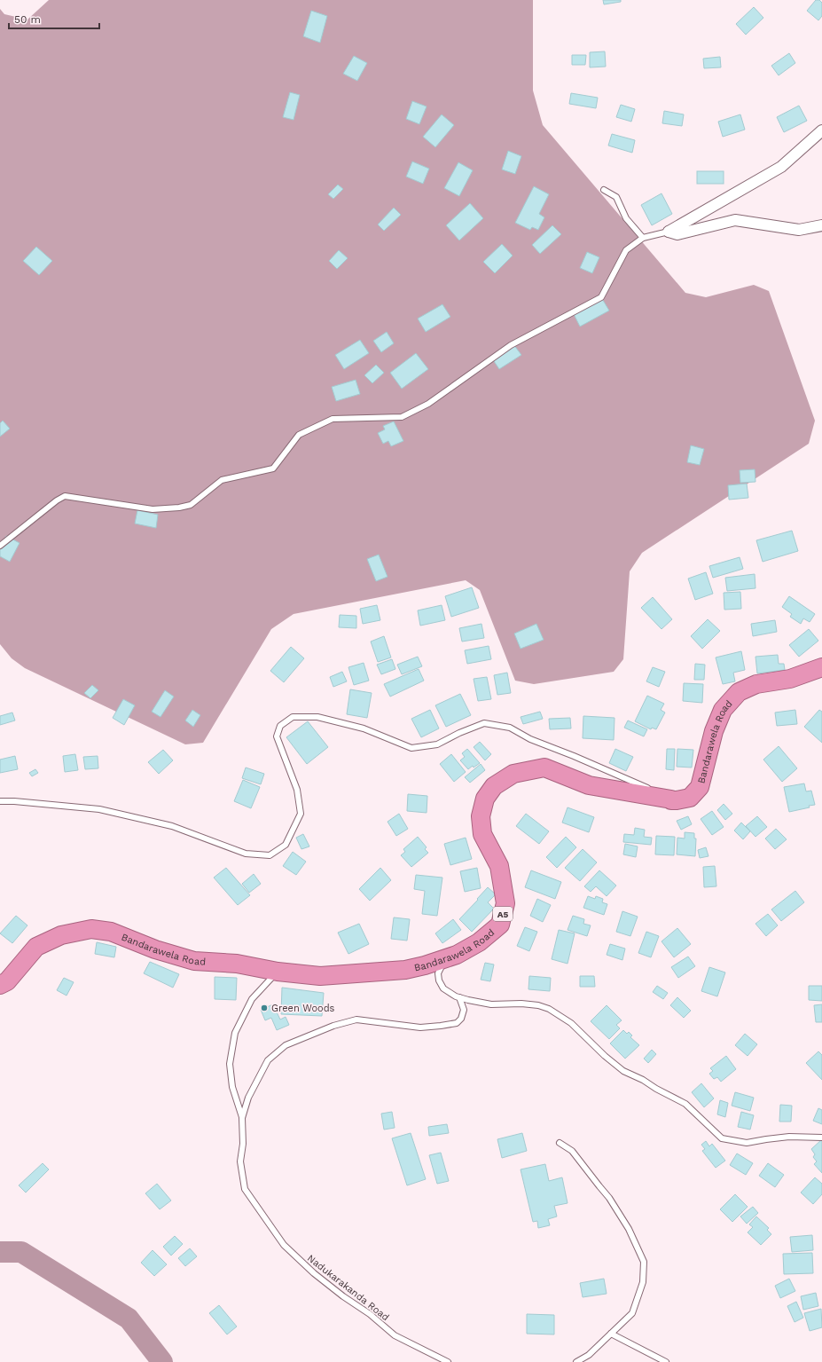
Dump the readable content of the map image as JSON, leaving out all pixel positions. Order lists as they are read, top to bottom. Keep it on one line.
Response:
{"streets":{"highway":["Bandarawela Road","A5"],"lane":["Nadukarakanda Road"]},"places":["Green Woods"],"scale_bar":"50 m"}
